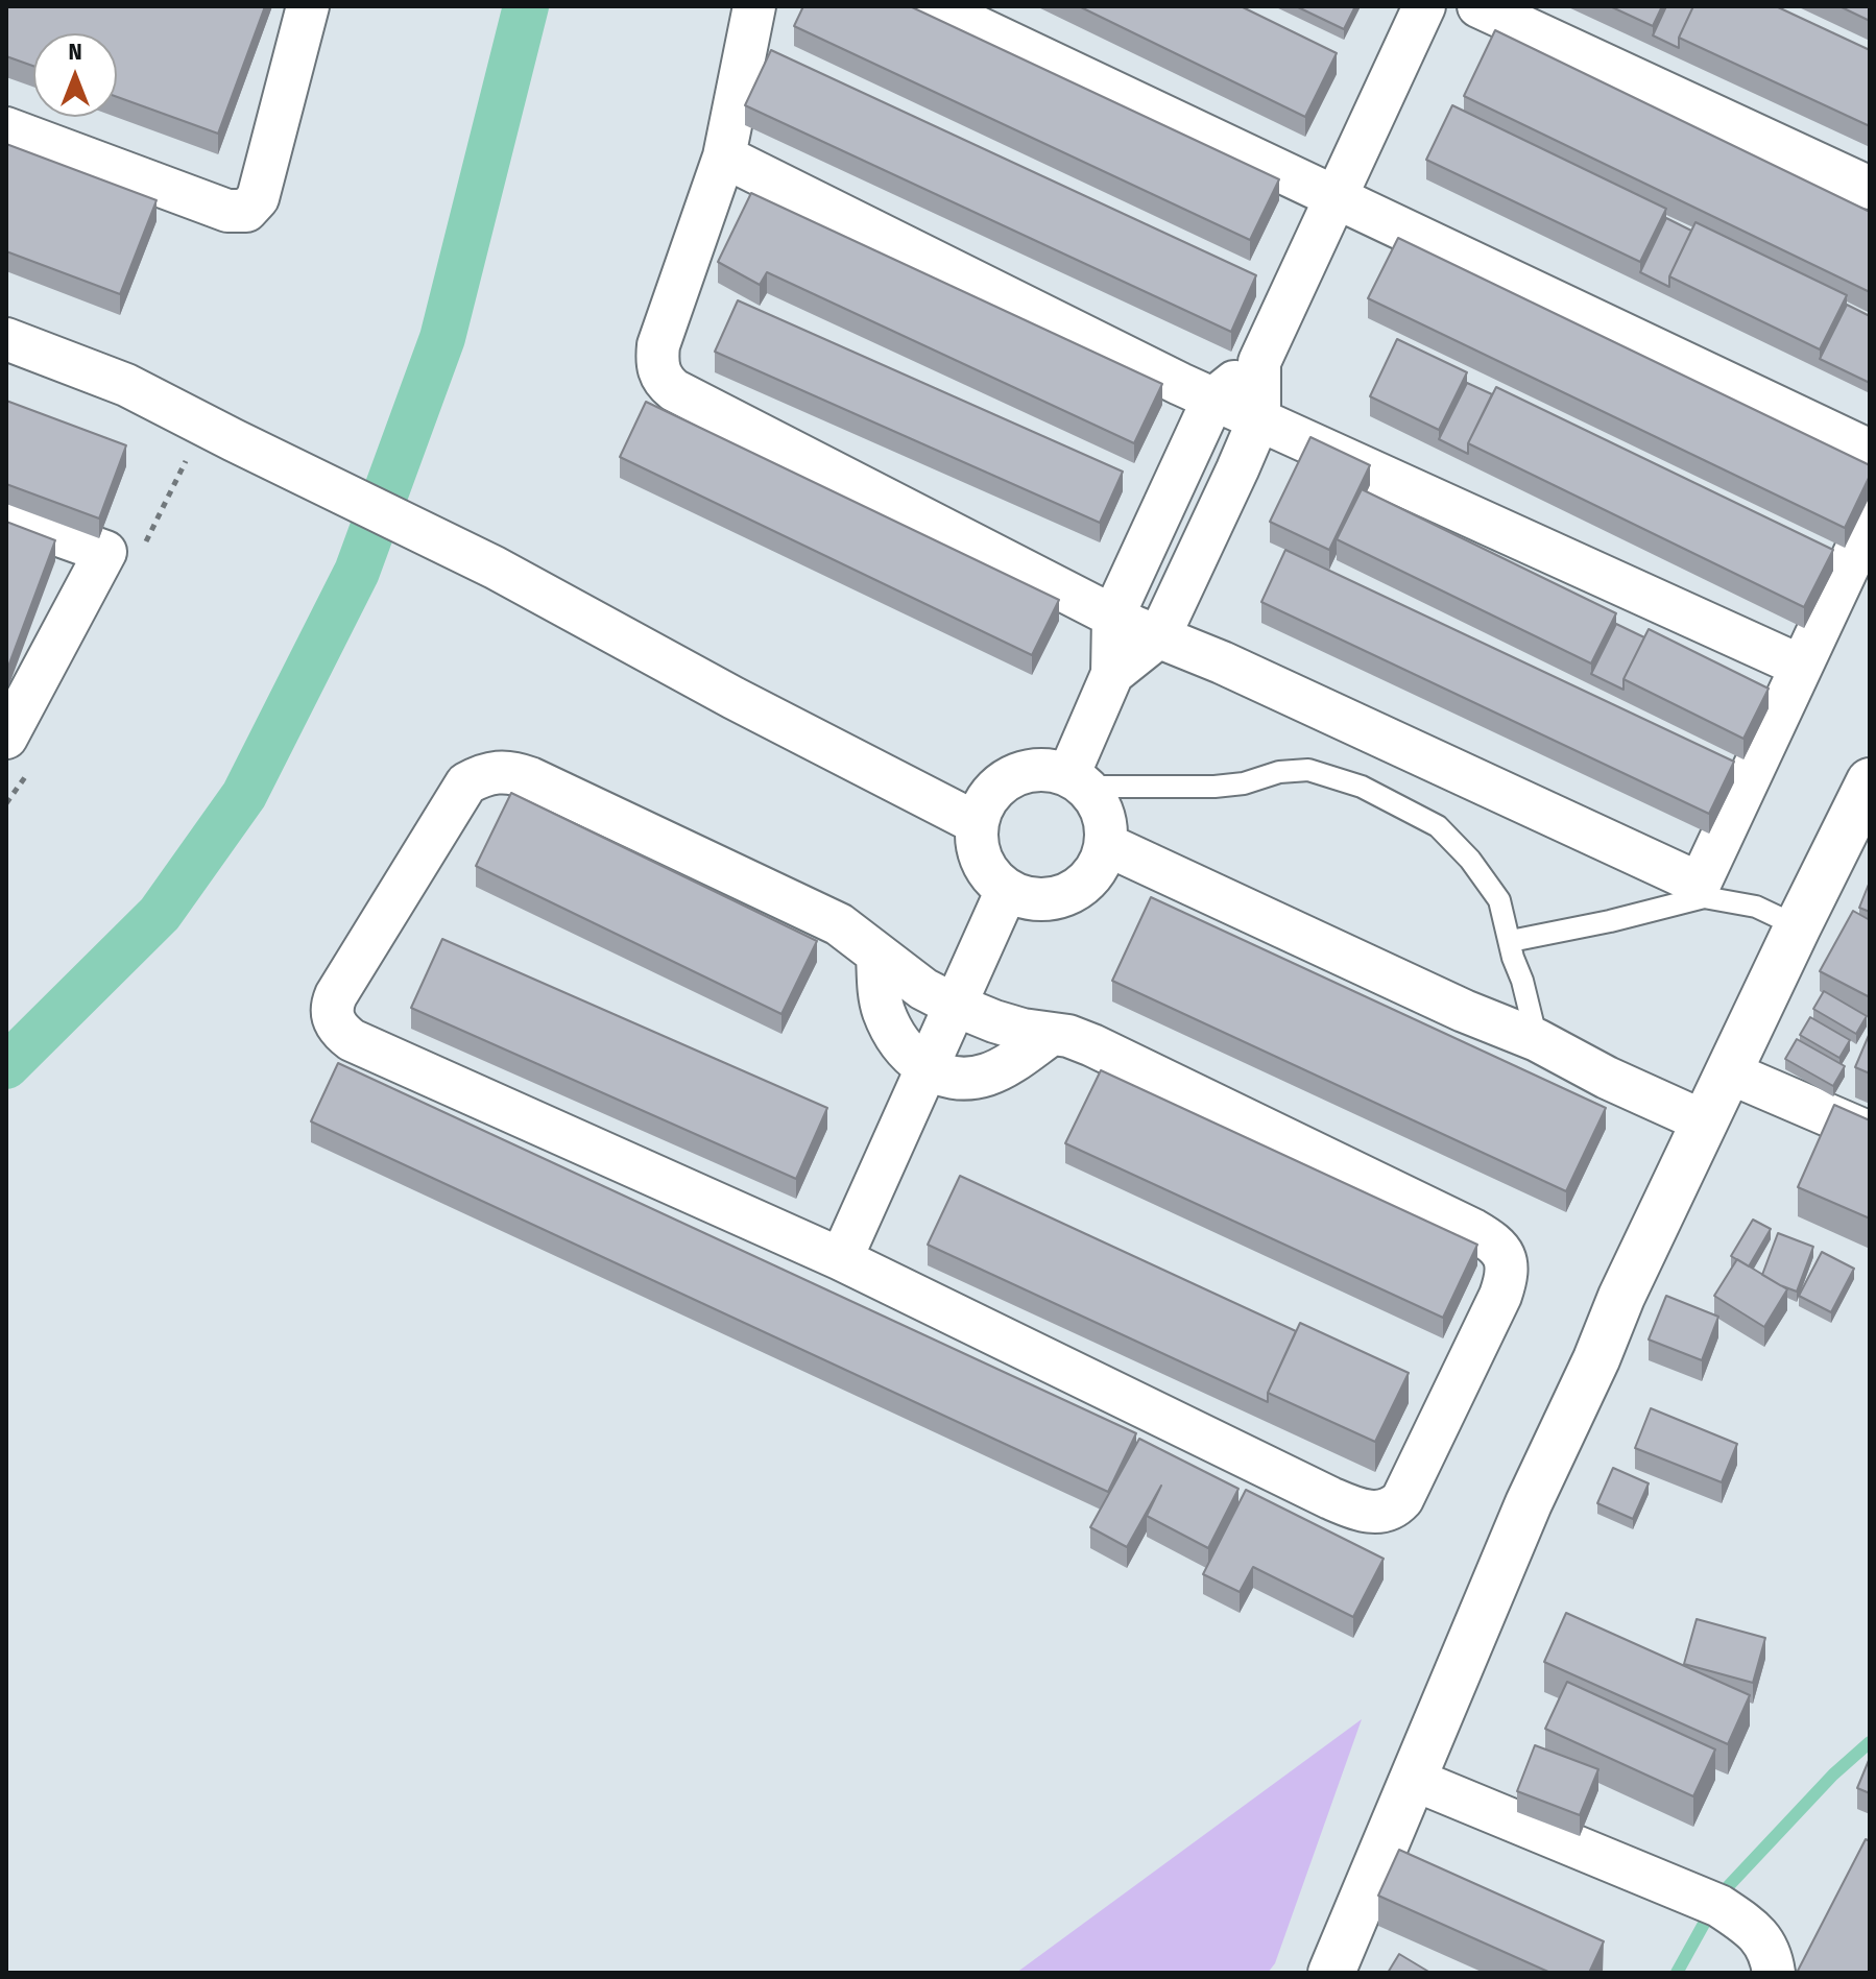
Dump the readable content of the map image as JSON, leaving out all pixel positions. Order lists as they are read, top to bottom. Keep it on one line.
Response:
{"north":"top"}
